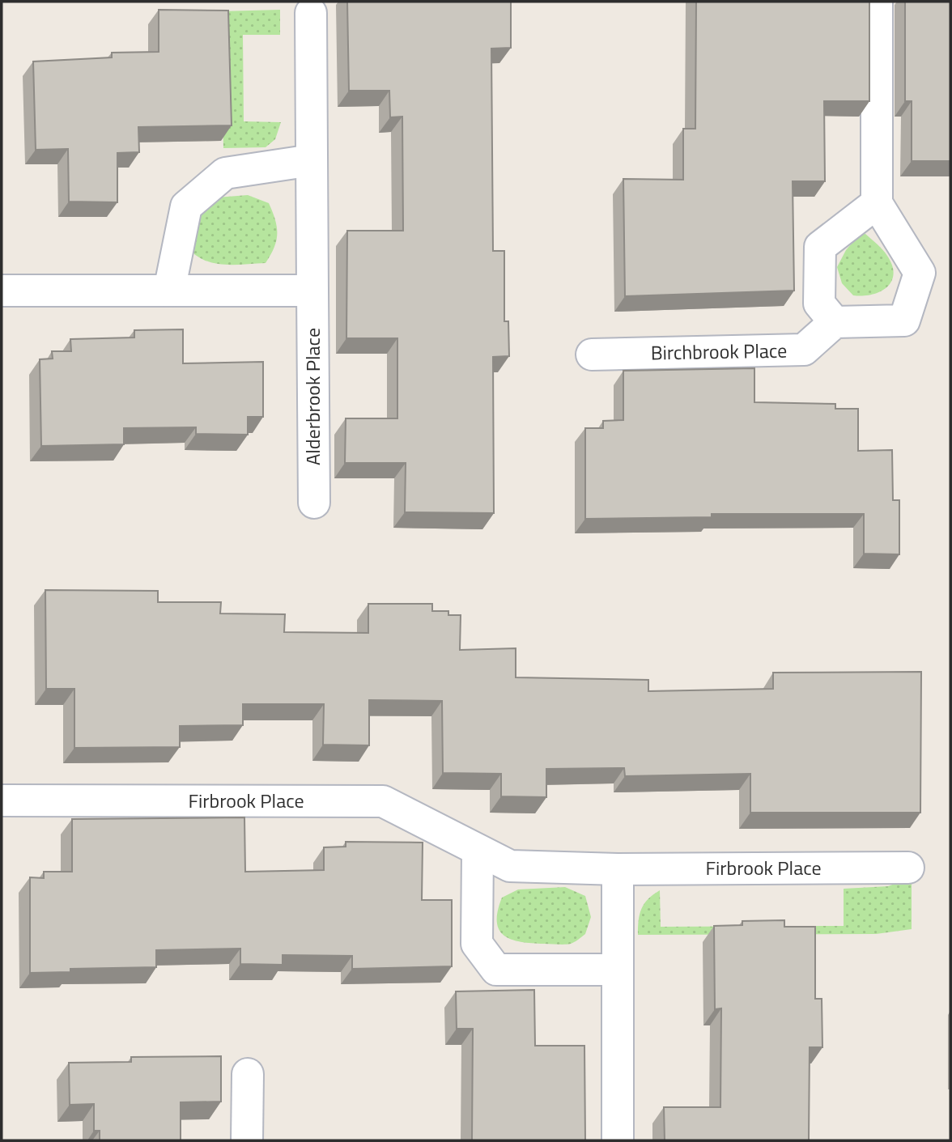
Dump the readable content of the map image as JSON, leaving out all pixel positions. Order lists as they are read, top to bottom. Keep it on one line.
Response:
{"streets":{"street":["Birchbrook Place","Alderbrook Place","Firbrook Place"]}}
